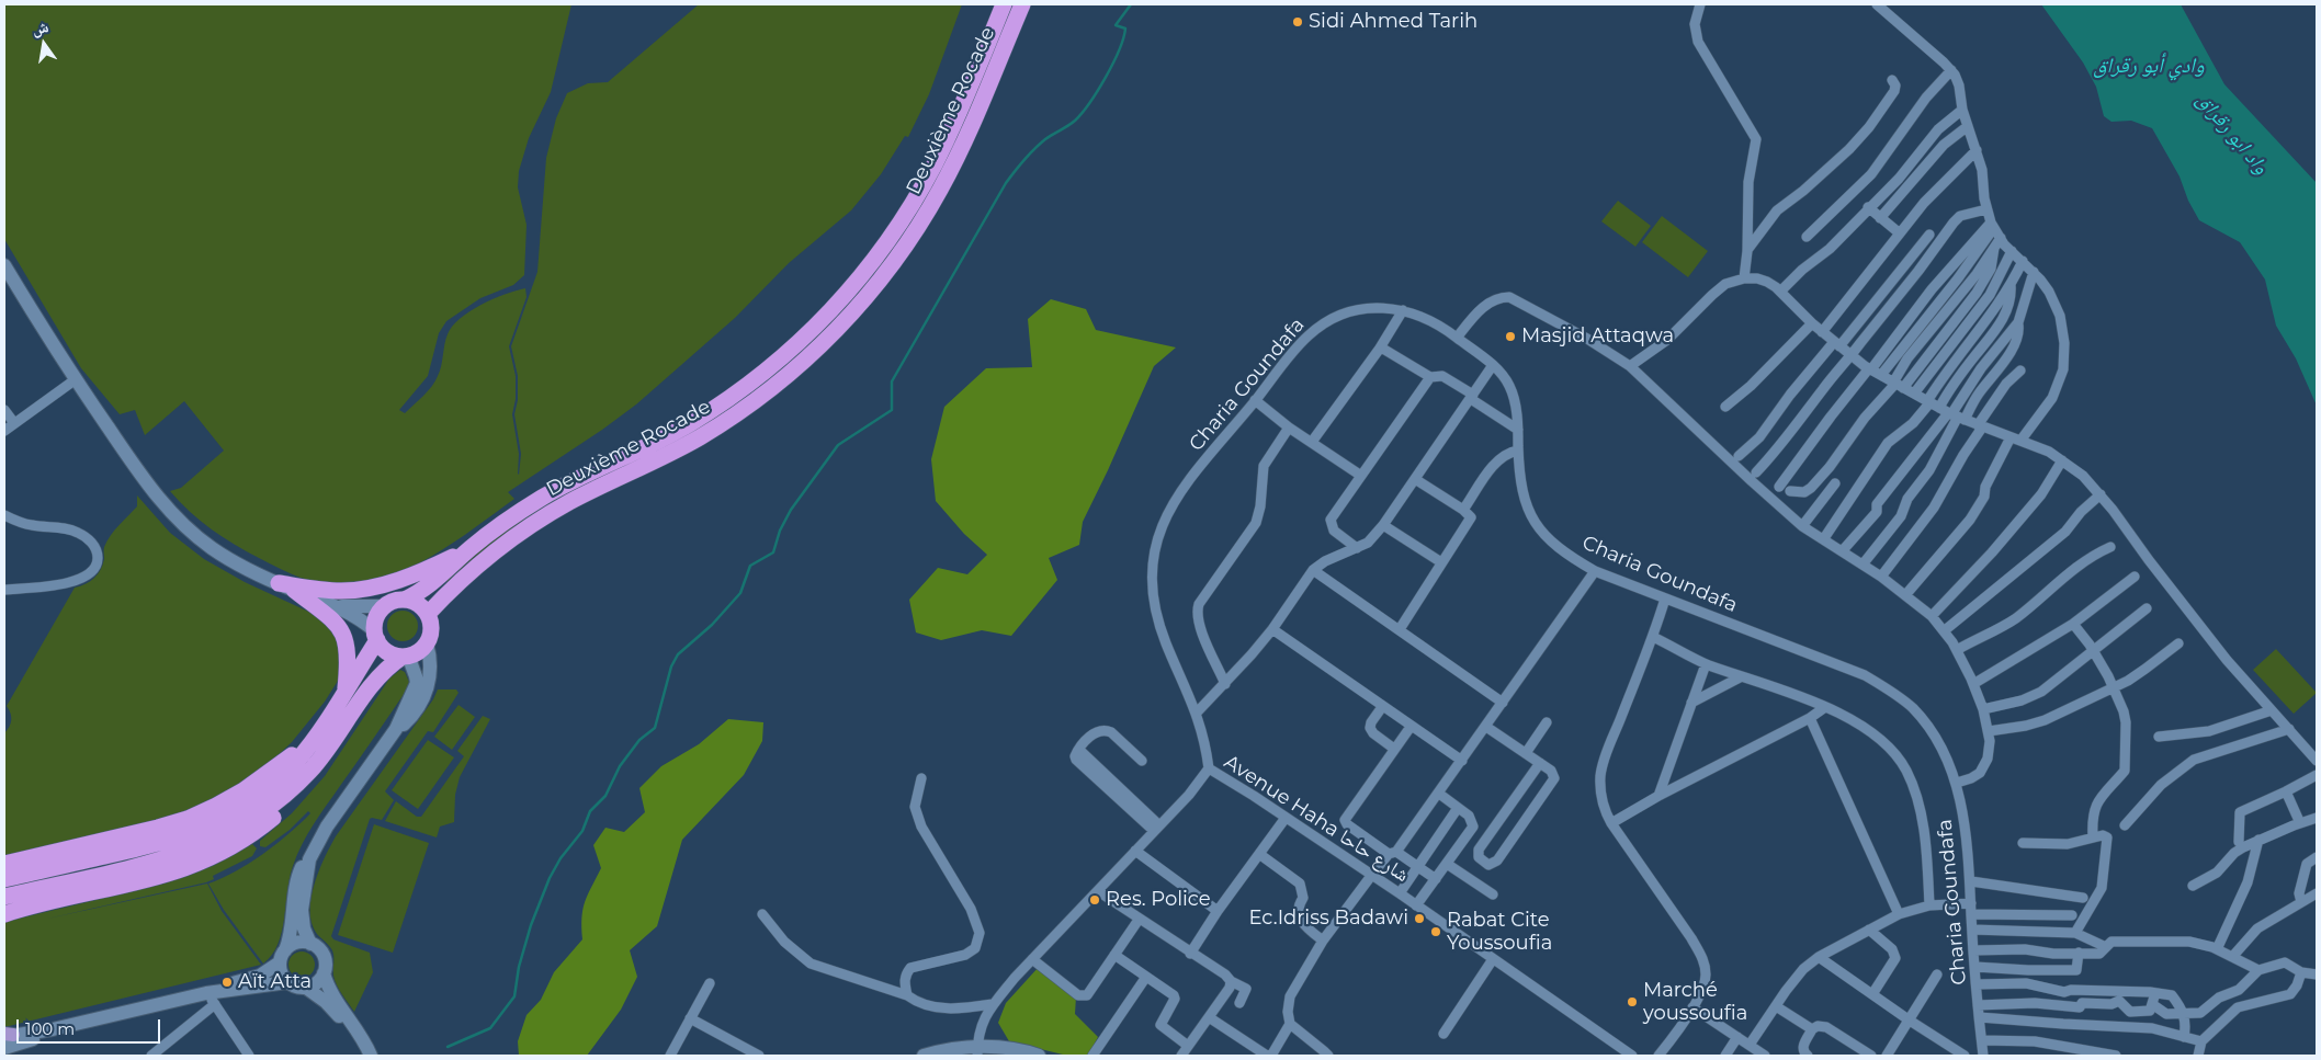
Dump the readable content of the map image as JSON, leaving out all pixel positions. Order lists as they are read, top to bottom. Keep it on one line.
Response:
{"streets":{"highway":["Deuxième Rocade"],"street":["Charia Goundafa","Avenue Haha شارع حاحا"]},"crossings":[["Charia Goundafa","Avenue Haha شارع حاحا"]],"water":["وادي أبو رقراق","واد ابو رقراق"],"places":["Sidi Ahmed Tarih","Masjid Attaqwa","Res. Police","Ec.Idriss Badawi","Rabat Cite Youssoufia","Aït Atta","Marché youssoufia"],"scale_bar":"100 m","north":"top"}
